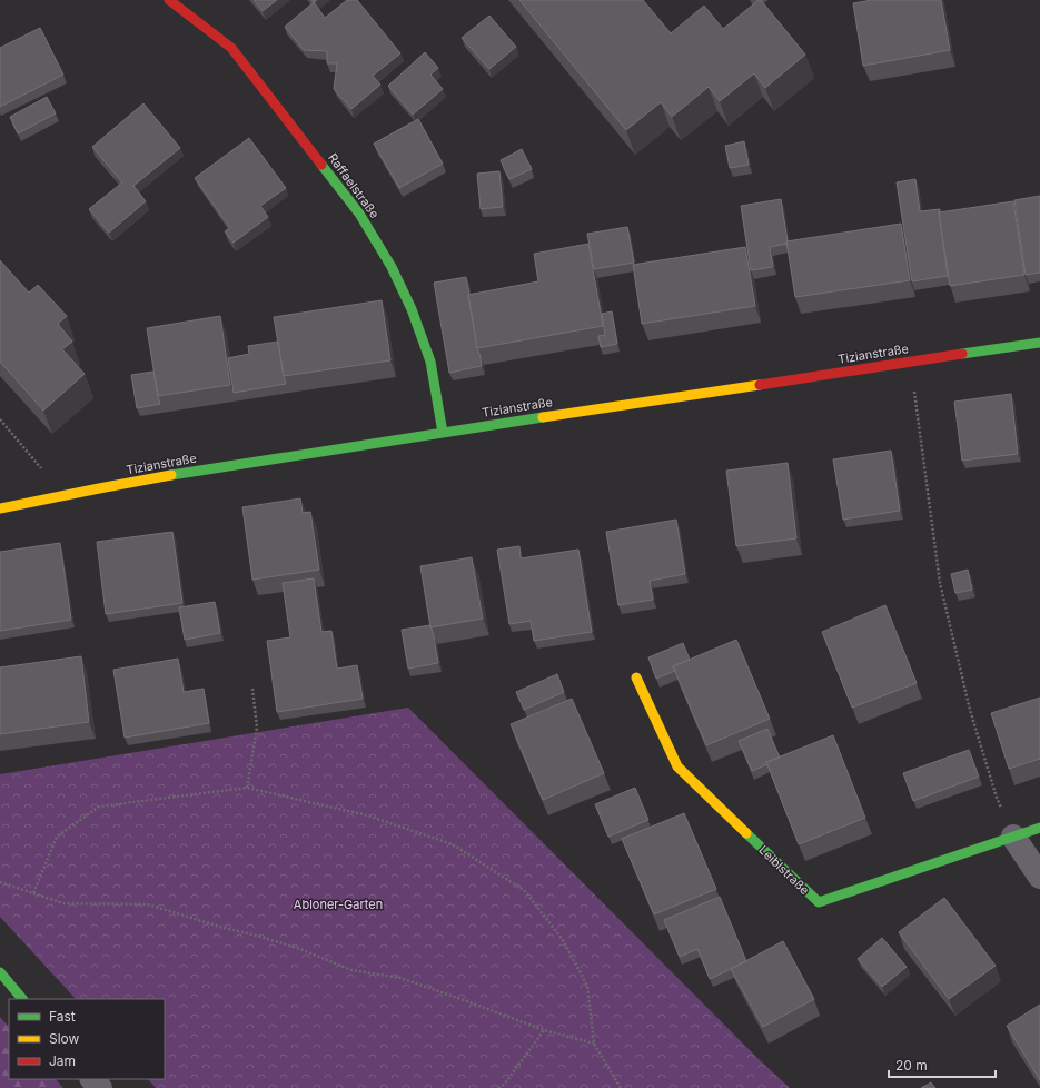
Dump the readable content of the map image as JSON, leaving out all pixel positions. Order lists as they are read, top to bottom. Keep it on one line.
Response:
{"streets":{"street":["Raffaelstraße","Tizianstraße","Leiblstraße"]},"crossings":[["Raffaelstraße","Tizianstraße"]],"parks":["Abloner-Garten"],"legend":["Fast","Slow","Jam"],"scale_bar":"20 m"}
